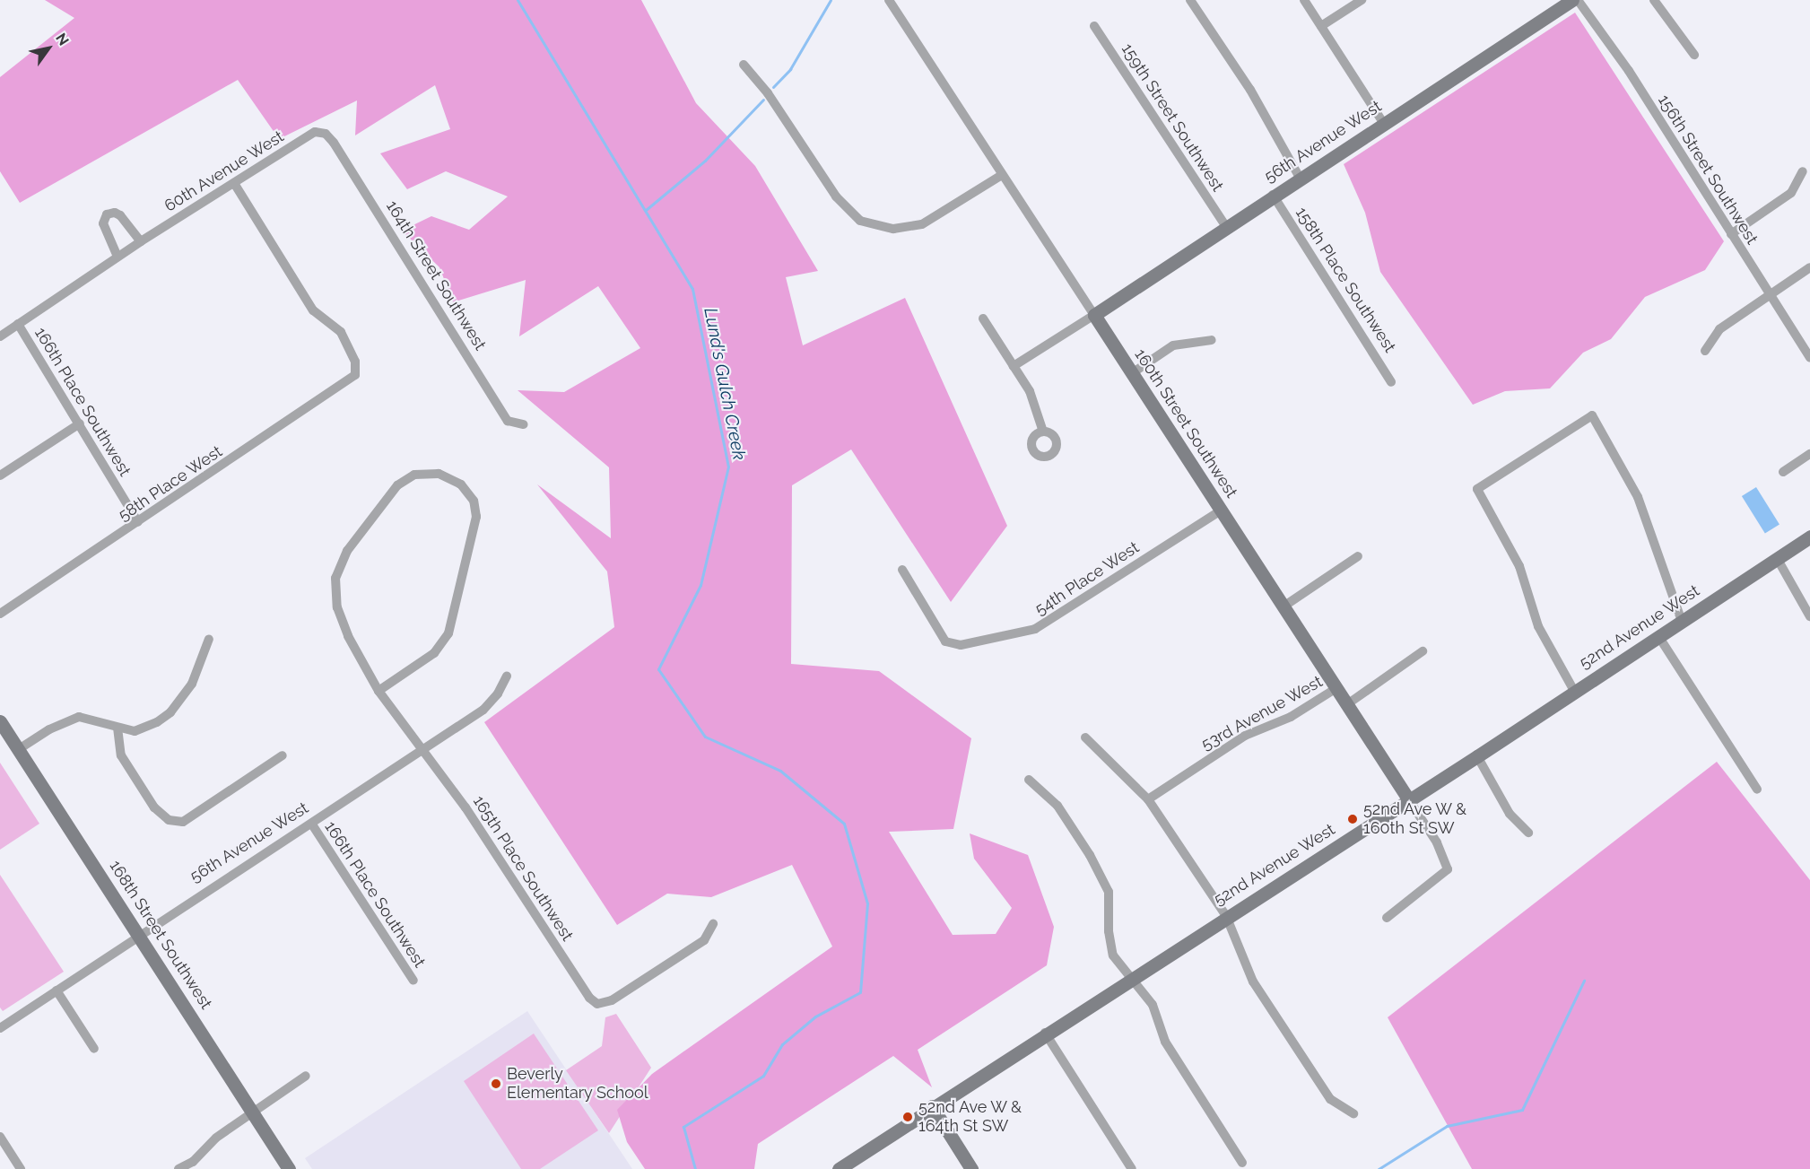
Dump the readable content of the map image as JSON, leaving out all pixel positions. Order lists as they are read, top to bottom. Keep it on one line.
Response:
{"streets":{"street":["159th Street Southwest","56th Avenue West","156th Street Southwest","60th Avenue West","164th Street Southwest","158th Place Southwest","166th Place Southwest","160th Street Southwest","58th Place West","54th Place West","52nd Avenue West","53rd Avenue West","165th Place Southwest","168th Street Southwest"]},"crossings":[["159th Street Southwest","56th Avenue West"],["56th Avenue West","158th Place Southwest"],["56th Avenue West","166th Place Southwest"],["56th Avenue West","160th Street Southwest"],["56th Avenue West","165th Place Southwest"],["56th Avenue West","168th Street Southwest"],["60th Avenue West","164th Street Southwest"],["60th Avenue West","166th Place Southwest"],["60th Avenue West","58th Place West"],["166th Place Southwest","58th Place West"],["160th Street Southwest","54th Place West"],["160th Street Southwest","52nd Avenue West"],["160th Street Southwest","53rd Avenue West"]],"water":["Lund's Gulch Creek"],"places":["52nd Ave W & 160th St SW","Beverly Elementary School","52nd Ave W & 164th St SW"],"north":"top right"}
